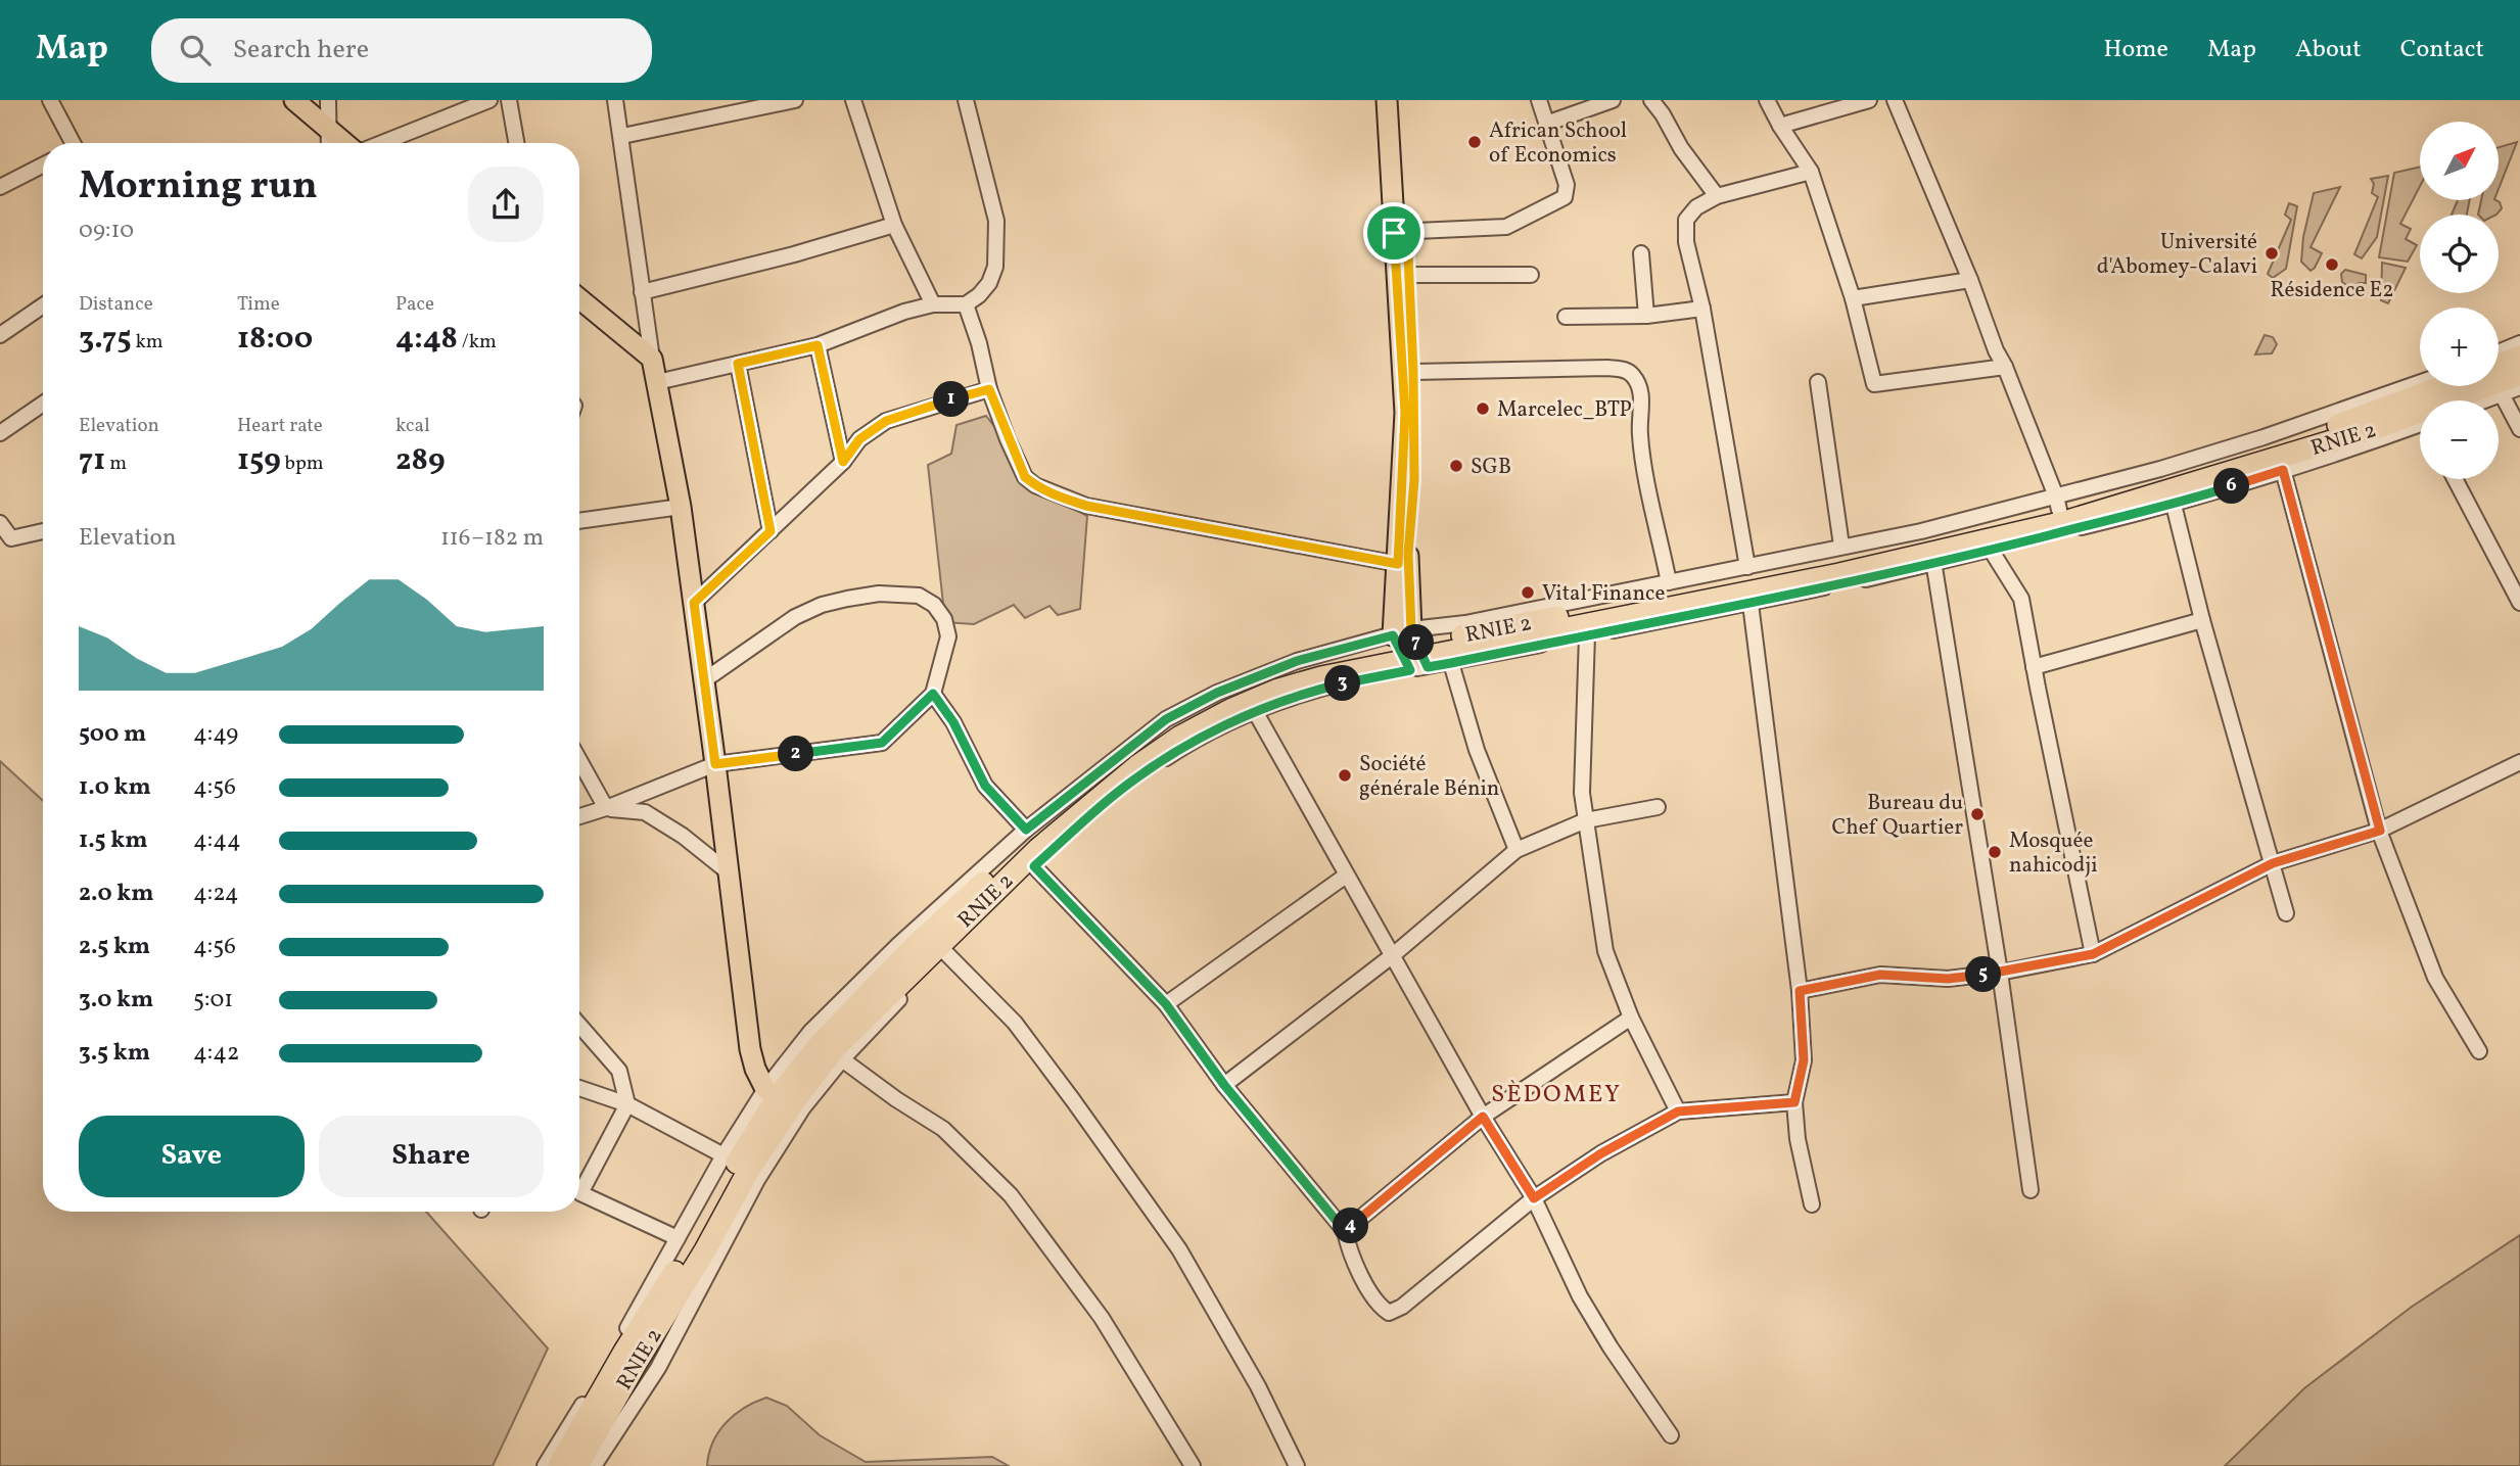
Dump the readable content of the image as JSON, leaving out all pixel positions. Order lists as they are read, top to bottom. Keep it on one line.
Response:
{"streets":{"highway":["RNIE 2"]},"districts":["SÈDOMEY"],"places":["African School of Economics","Université d'Abomey-Calavi","Résidence E2","Marcelec_BTP","SGB","Vital Finance","Société générale Bénin","Bureau du Chef Quartier","Mosquée nahicodji"],"north":"top right","page":{"header":"Map","search":"Search here","nav":["Home","Map","About","Contact"],"map_buttons":["+","−"],"heading":["Morning run","09:10"],"stats":[["Distance","3.75 km"],["Time","18:00"],["Pace","4:48 /km"],["Elevation","71 m"],["Heart rate","159 bpm"],["kcal","289"]],"pins":["1","6","7","3","2","5","4"],"chart":["Elevation","116–182 m"],"list":[{"name":"500 m","note":"4:49"},{"name":"1.0 km","note":"4:56"},{"name":"1.5 km","note":"4:44"},{"name":"2.0 km","note":"4:24"},{"name":"2.5 km","note":"4:56"},{"name":"3.0 km","note":"5:01"},{"name":"3.5 km","note":"4:42"}],"buttons":["Save","Share"]}}
